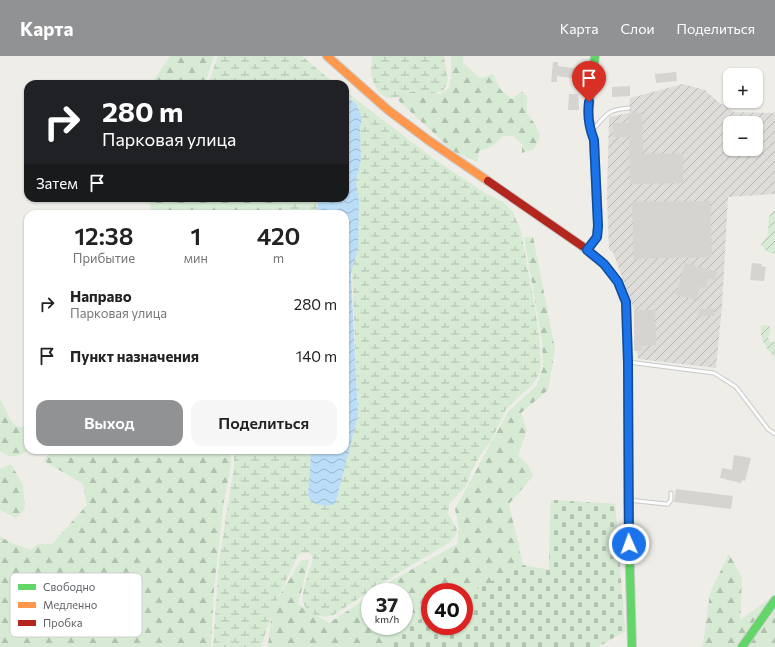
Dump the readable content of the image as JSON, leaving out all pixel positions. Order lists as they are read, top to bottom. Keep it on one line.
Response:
{"legend":["Свободно","Медленно","Пробка"],"page":{"header":"Карта","nav":["Карта","Слои","Поделиться"],"map_buttons":["+","−"],"turn":["280 m","Парковая улица"],"then":"Затем","eta":["12:38","Прибытие","1","мин","420","m"],"list":[{"name":"Направо","note":"Парковая улица","value":"280 m"},{"name":"Пункт назначения","value":"140 m"}],"buttons":["Выход","Поделиться"],"speed":"37 km/h","limit":"40"}}
